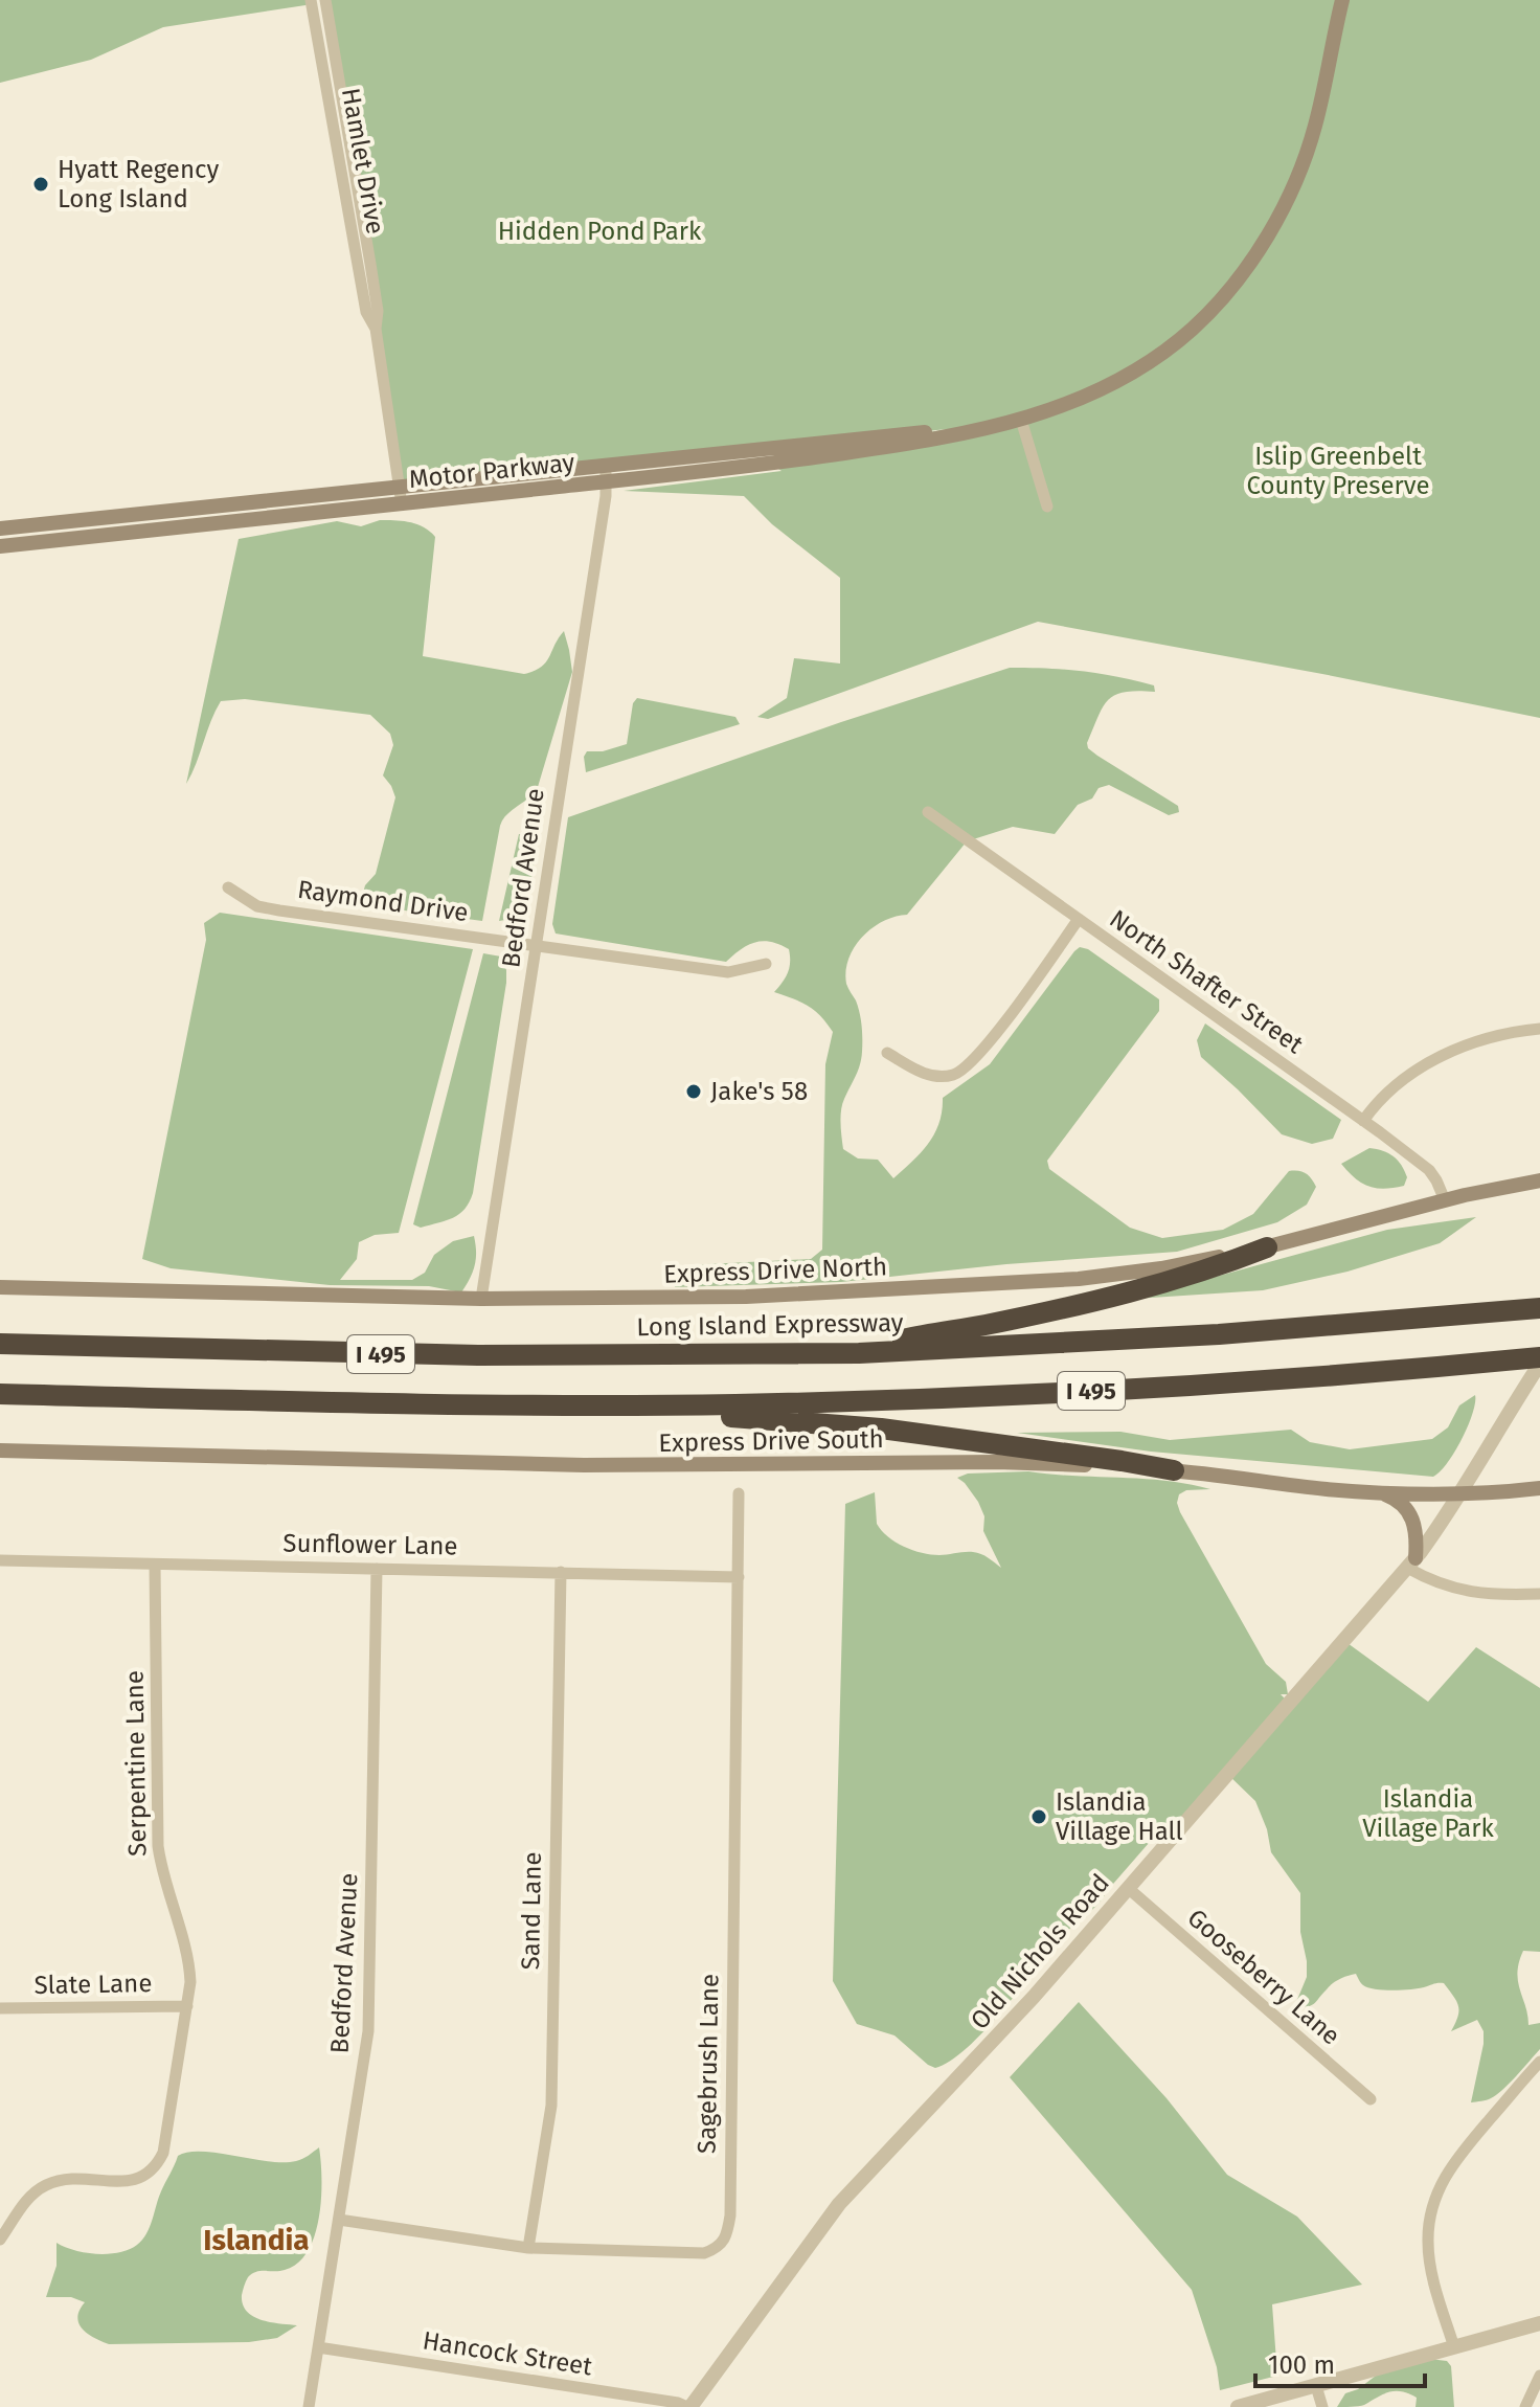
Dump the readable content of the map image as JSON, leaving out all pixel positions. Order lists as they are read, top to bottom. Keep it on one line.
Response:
{"streets":{"highway":["Long Island Expressway","I 495"],"main road":["Motor Parkway","Express Drive North","Express Drive South"],"street":["Hamlet Drive","Bedford Avenue","Raymond Drive","North Shafter Street","Sunflower Lane","Serpentine Lane","Sand Lane","Old Nichols Road","Gooseberry Lane","Slate Lane","Sagebrush Lane","Hancock Street"]},"crossings":[["Hamlet Drive","Motor Parkway"],["Motor Parkway","Bedford Avenue"],["Bedford Avenue","Raymond Drive"],["Bedford Avenue","Express Drive North"],["Bedford Avenue","Sunflower Lane"],["Bedford Avenue","Sagebrush Lane"],["Bedford Avenue","Hancock Street"],["North Shafter Street","Express Drive North"],["I 495","Old Nichols Road"],["Express Drive South","Old Nichols Road"],["Sunflower Lane","Serpentine Lane"],["Sunflower Lane","Sand Lane"],["Sunflower Lane","Sagebrush Lane"],["Serpentine Lane","Slate Lane"],["Sand Lane","Sagebrush Lane"],["Old Nichols Road","Gooseberry Lane"],["Old Nichols Road","Hancock Street"]],"districts":["Islandia"],"parks":["Hidden Pond Park","Islip Greenbelt County Preserve","Islandia Village Park"],"places":["Hyatt Regency Long Island","Jake's 58","Islandia Village Hall"],"scale_bar":"100 m"}
